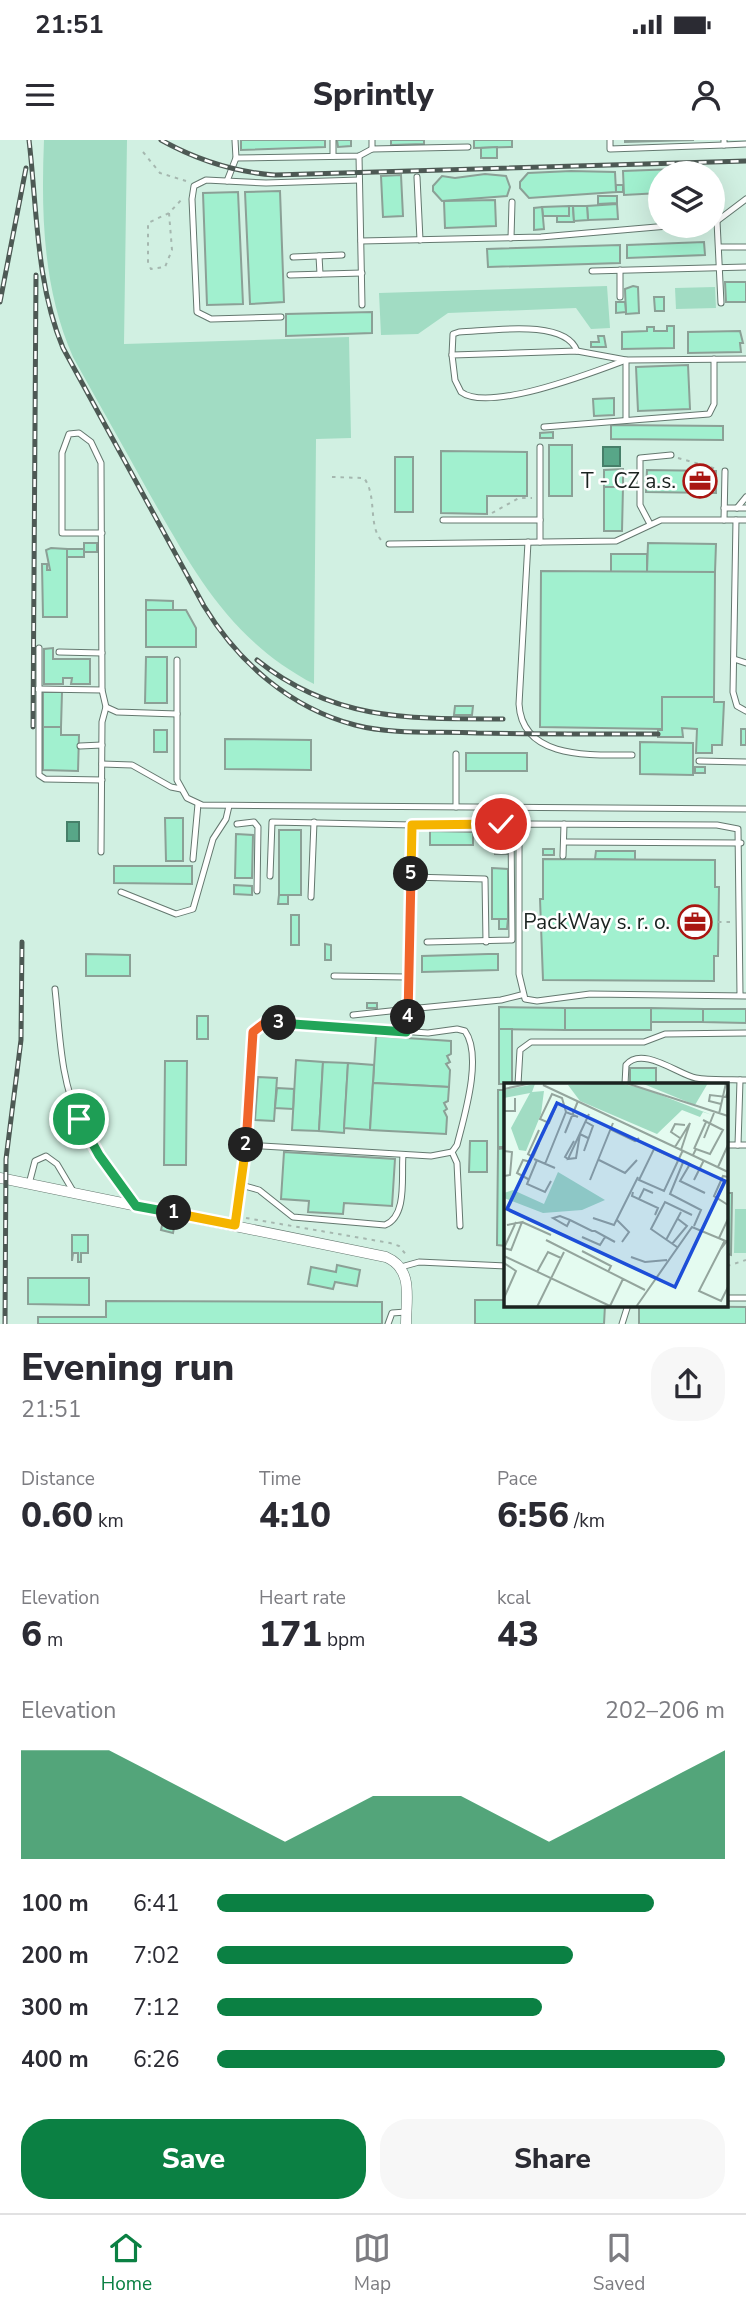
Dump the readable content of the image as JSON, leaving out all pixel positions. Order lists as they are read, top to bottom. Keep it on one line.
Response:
{"places":{"office":["T - CZ a.s.","PackWay s. r. o."]},"page":{"status":"21:51","header":"Sprintly","pins":["5","4","3","2","1"],"heading":["Evening run","21:51"],"stats":[["Distance","0.60 km"],["Time","4:10"],["Pace","6:56 /km"],["Elevation","6 m"],["Heart rate","171 bpm"],["kcal","43"]],"chart":["Elevation","202–206 m"],"list":[{"name":"100 m","note":"6:41"},{"name":"200 m","note":"7:02"},{"name":"300 m","note":"7:12"},{"name":"400 m","note":"6:26"}],"buttons":["Save","Share"],"tabs":["Home","Map","Saved"]}}
